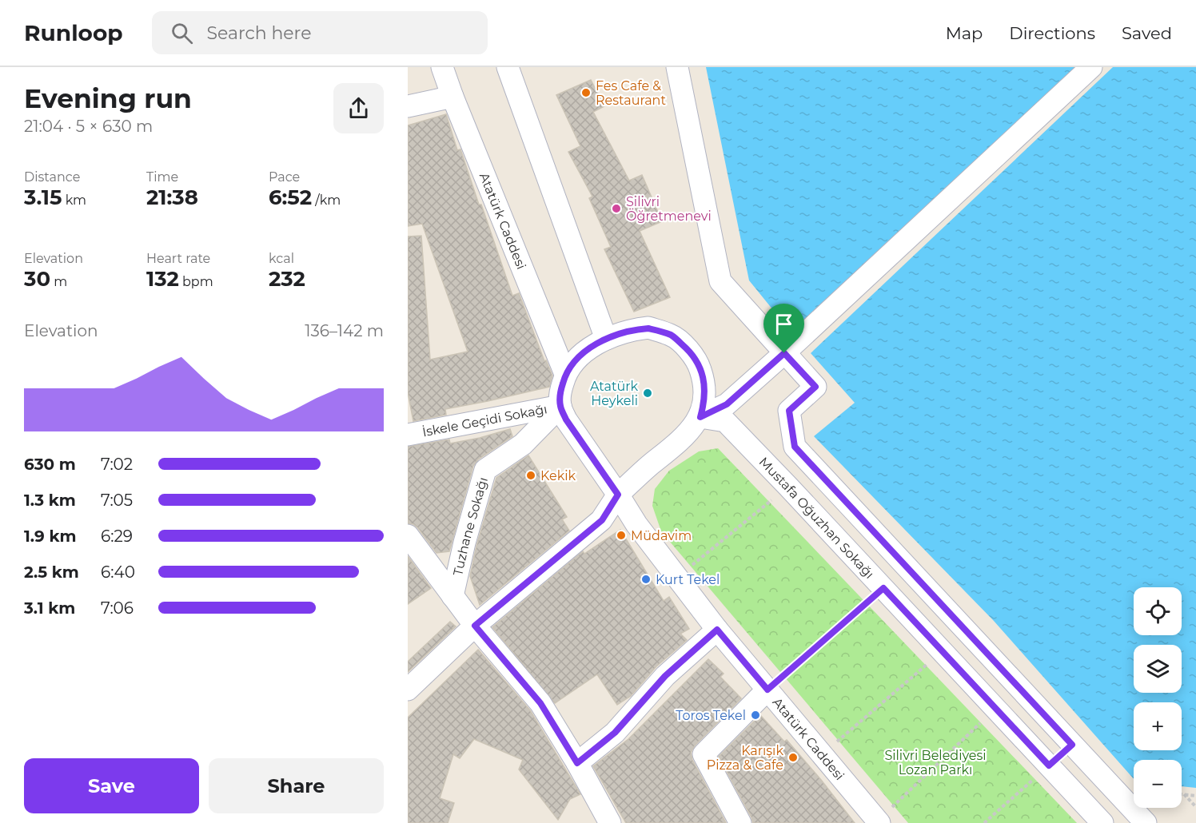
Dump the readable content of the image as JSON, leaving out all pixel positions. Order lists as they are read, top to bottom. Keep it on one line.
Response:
{"streets":{"street":["Atatürk Caddesi","İskele Geçidi Sokağı","Mustafa Oğuzhan Sokağı","Tuzhane Sokağı"]},"crossings":[["Atatürk Caddesi","İskele Geçidi Sokağı"],["Atatürk Caddesi","Mustafa Oğuzhan Sokağı"],["Atatürk Caddesi","Tuzhane Sokağı"],["İskele Geçidi Sokağı","Mustafa Oğuzhan Sokağı"],["İskele Geçidi Sokağı","Tuzhane Sokağı"],["Mustafa Oğuzhan Sokağı","Tuzhane Sokağı"]],"parks":["Silivri Belediyesi Lozan Parkı"],"places":["Fes Cafe & Restaurant","Silivri Öğretmenevi","Atatürk Heykeli","Kekik","Müdavim","Kurt Tekel","Toros Tekel","Karışık Pizza & Cafe"],"page":{"header":"Runloop","search":"Search here","nav":["Map","Directions","Saved"],"heading":["Evening run","21:04 · 5 × 630 m"],"stats":[["Distance","3.15 km"],["Time","21:38"],["Pace","6:52 /km"],["Elevation","30 m"],["Heart rate","132 bpm"],["kcal","232"]],"chart":["Elevation","136–142 m"],"list":[{"name":"630 m","note":"7:02"},{"name":"1.3 km","note":"7:05"},{"name":"1.9 km","note":"6:29"},{"name":"2.5 km","note":"6:40"},{"name":"3.1 km","note":"7:06"}],"map_buttons":["+","−"],"buttons":["Save","Share"]}}
